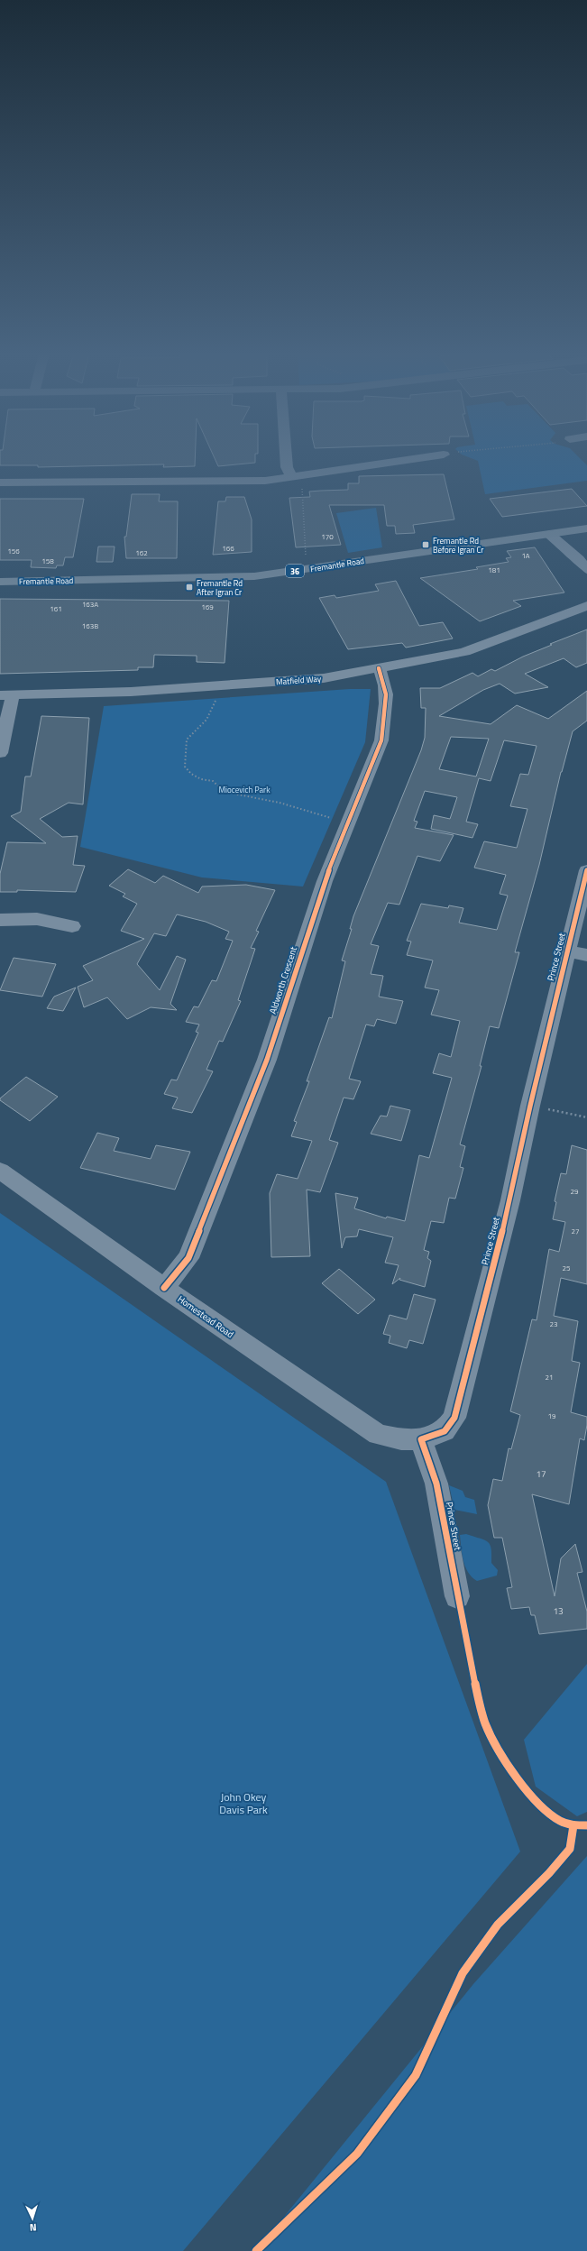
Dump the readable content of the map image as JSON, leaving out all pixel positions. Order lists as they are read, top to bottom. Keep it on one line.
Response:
{"streets":{"main road":["Fremantle Road","36"],"street":["Matfield Way","Prince Street","Aldworth Crescent","Homestead Road"]},"crossings":[["Matfield Way","Aldworth Crescent"],["Prince Street","Homestead Road"],["Aldworth Crescent","Homestead Road"]],"parks":["Miocevich Park","John Okey Davis Park"],"places":{"transit":["Fremantle Rd Before Igran Cr","Fremantle Rd After Igran Cr"]},"house_numbers":["170","166","156","162","1A","158","181","163A","169","161","163B","29","27","25","23","21","19","17","13"],"north":"bottom"}
